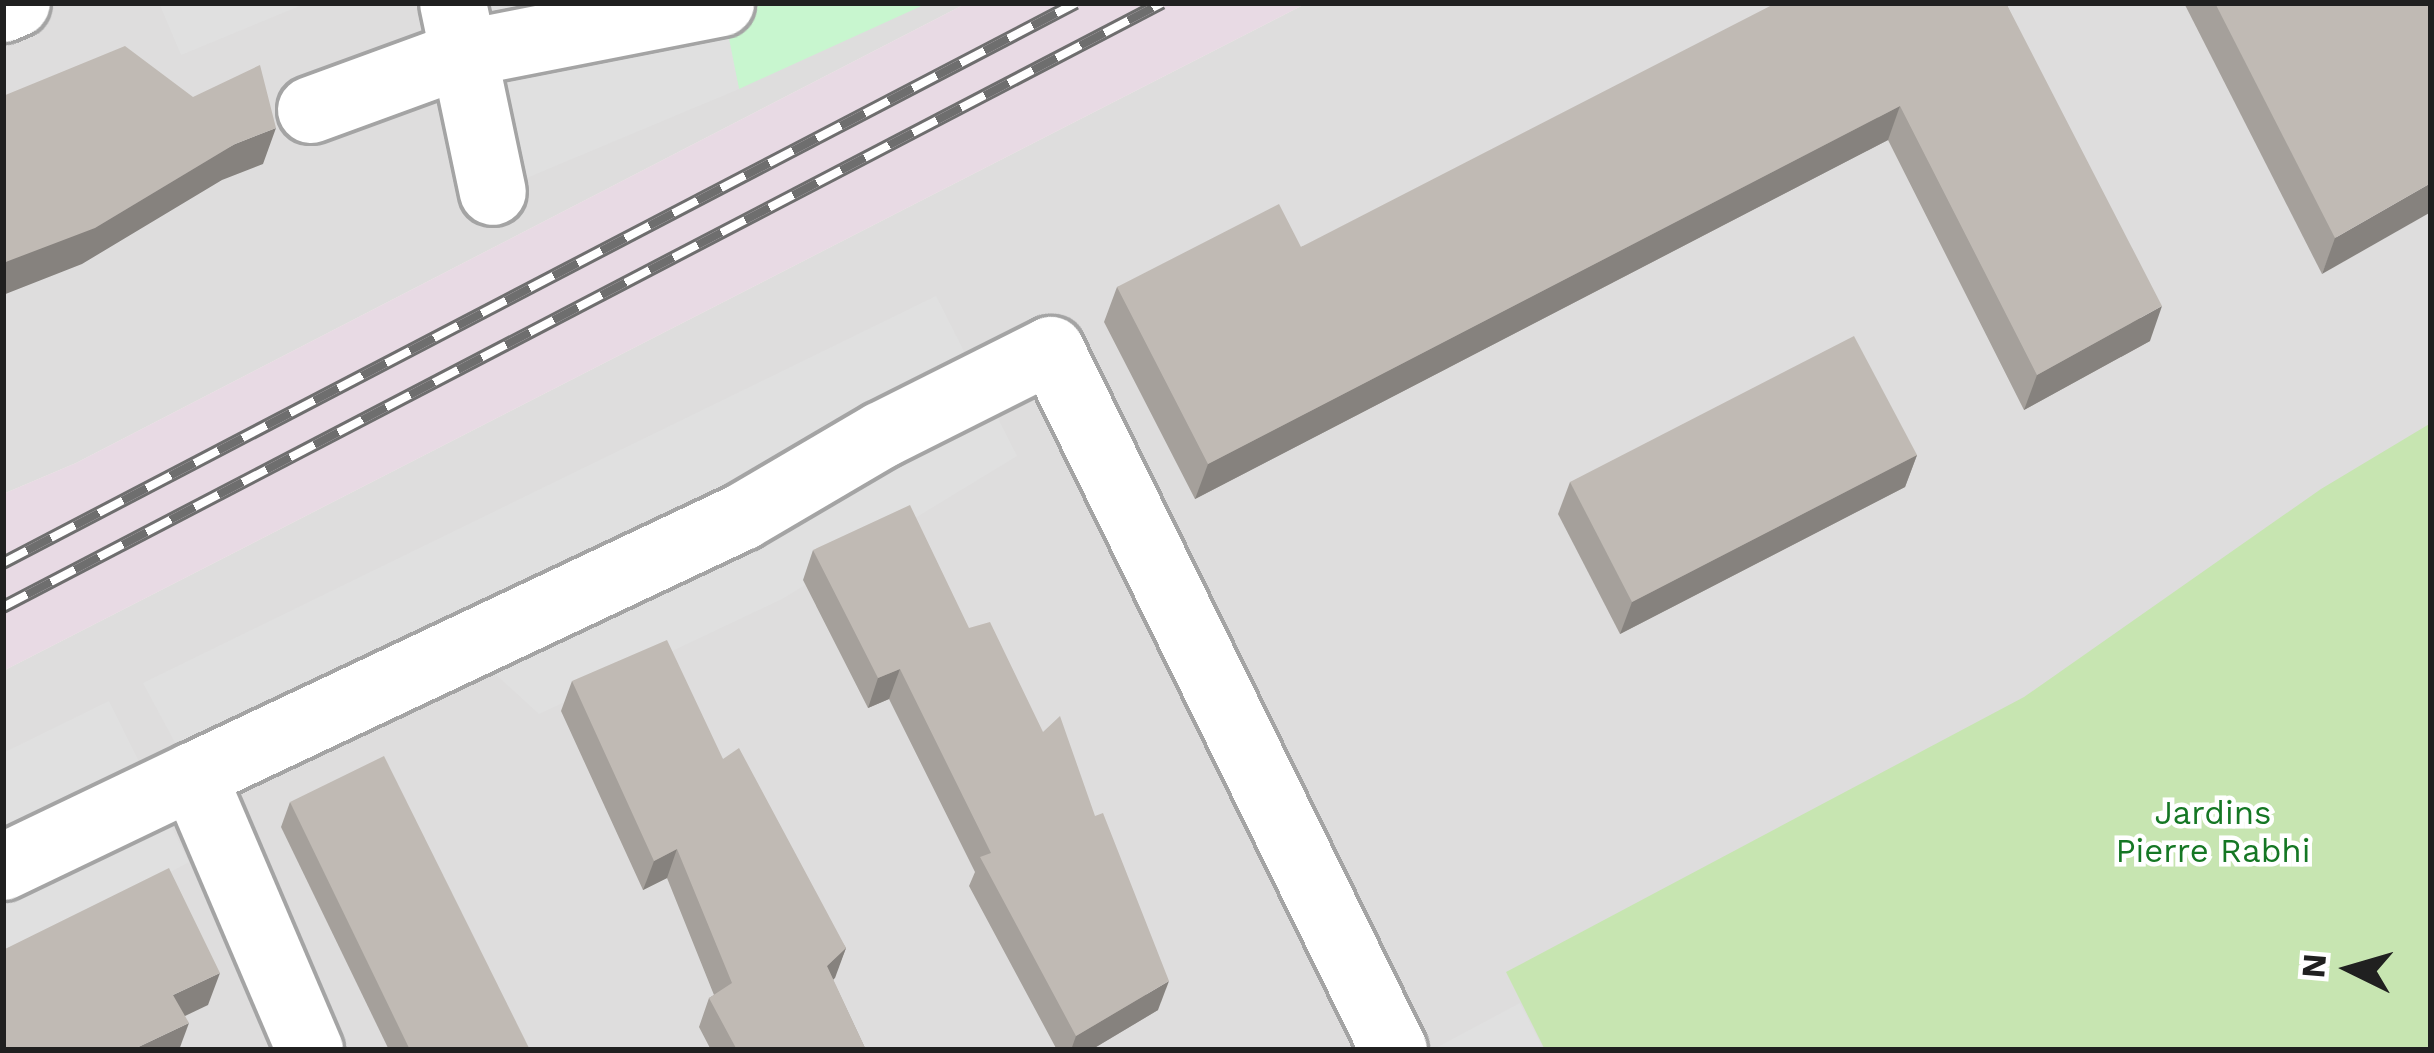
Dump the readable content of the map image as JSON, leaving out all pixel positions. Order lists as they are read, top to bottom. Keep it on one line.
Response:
{"parks":["Jardins Pierre Rabhi"],"north":"left"}
